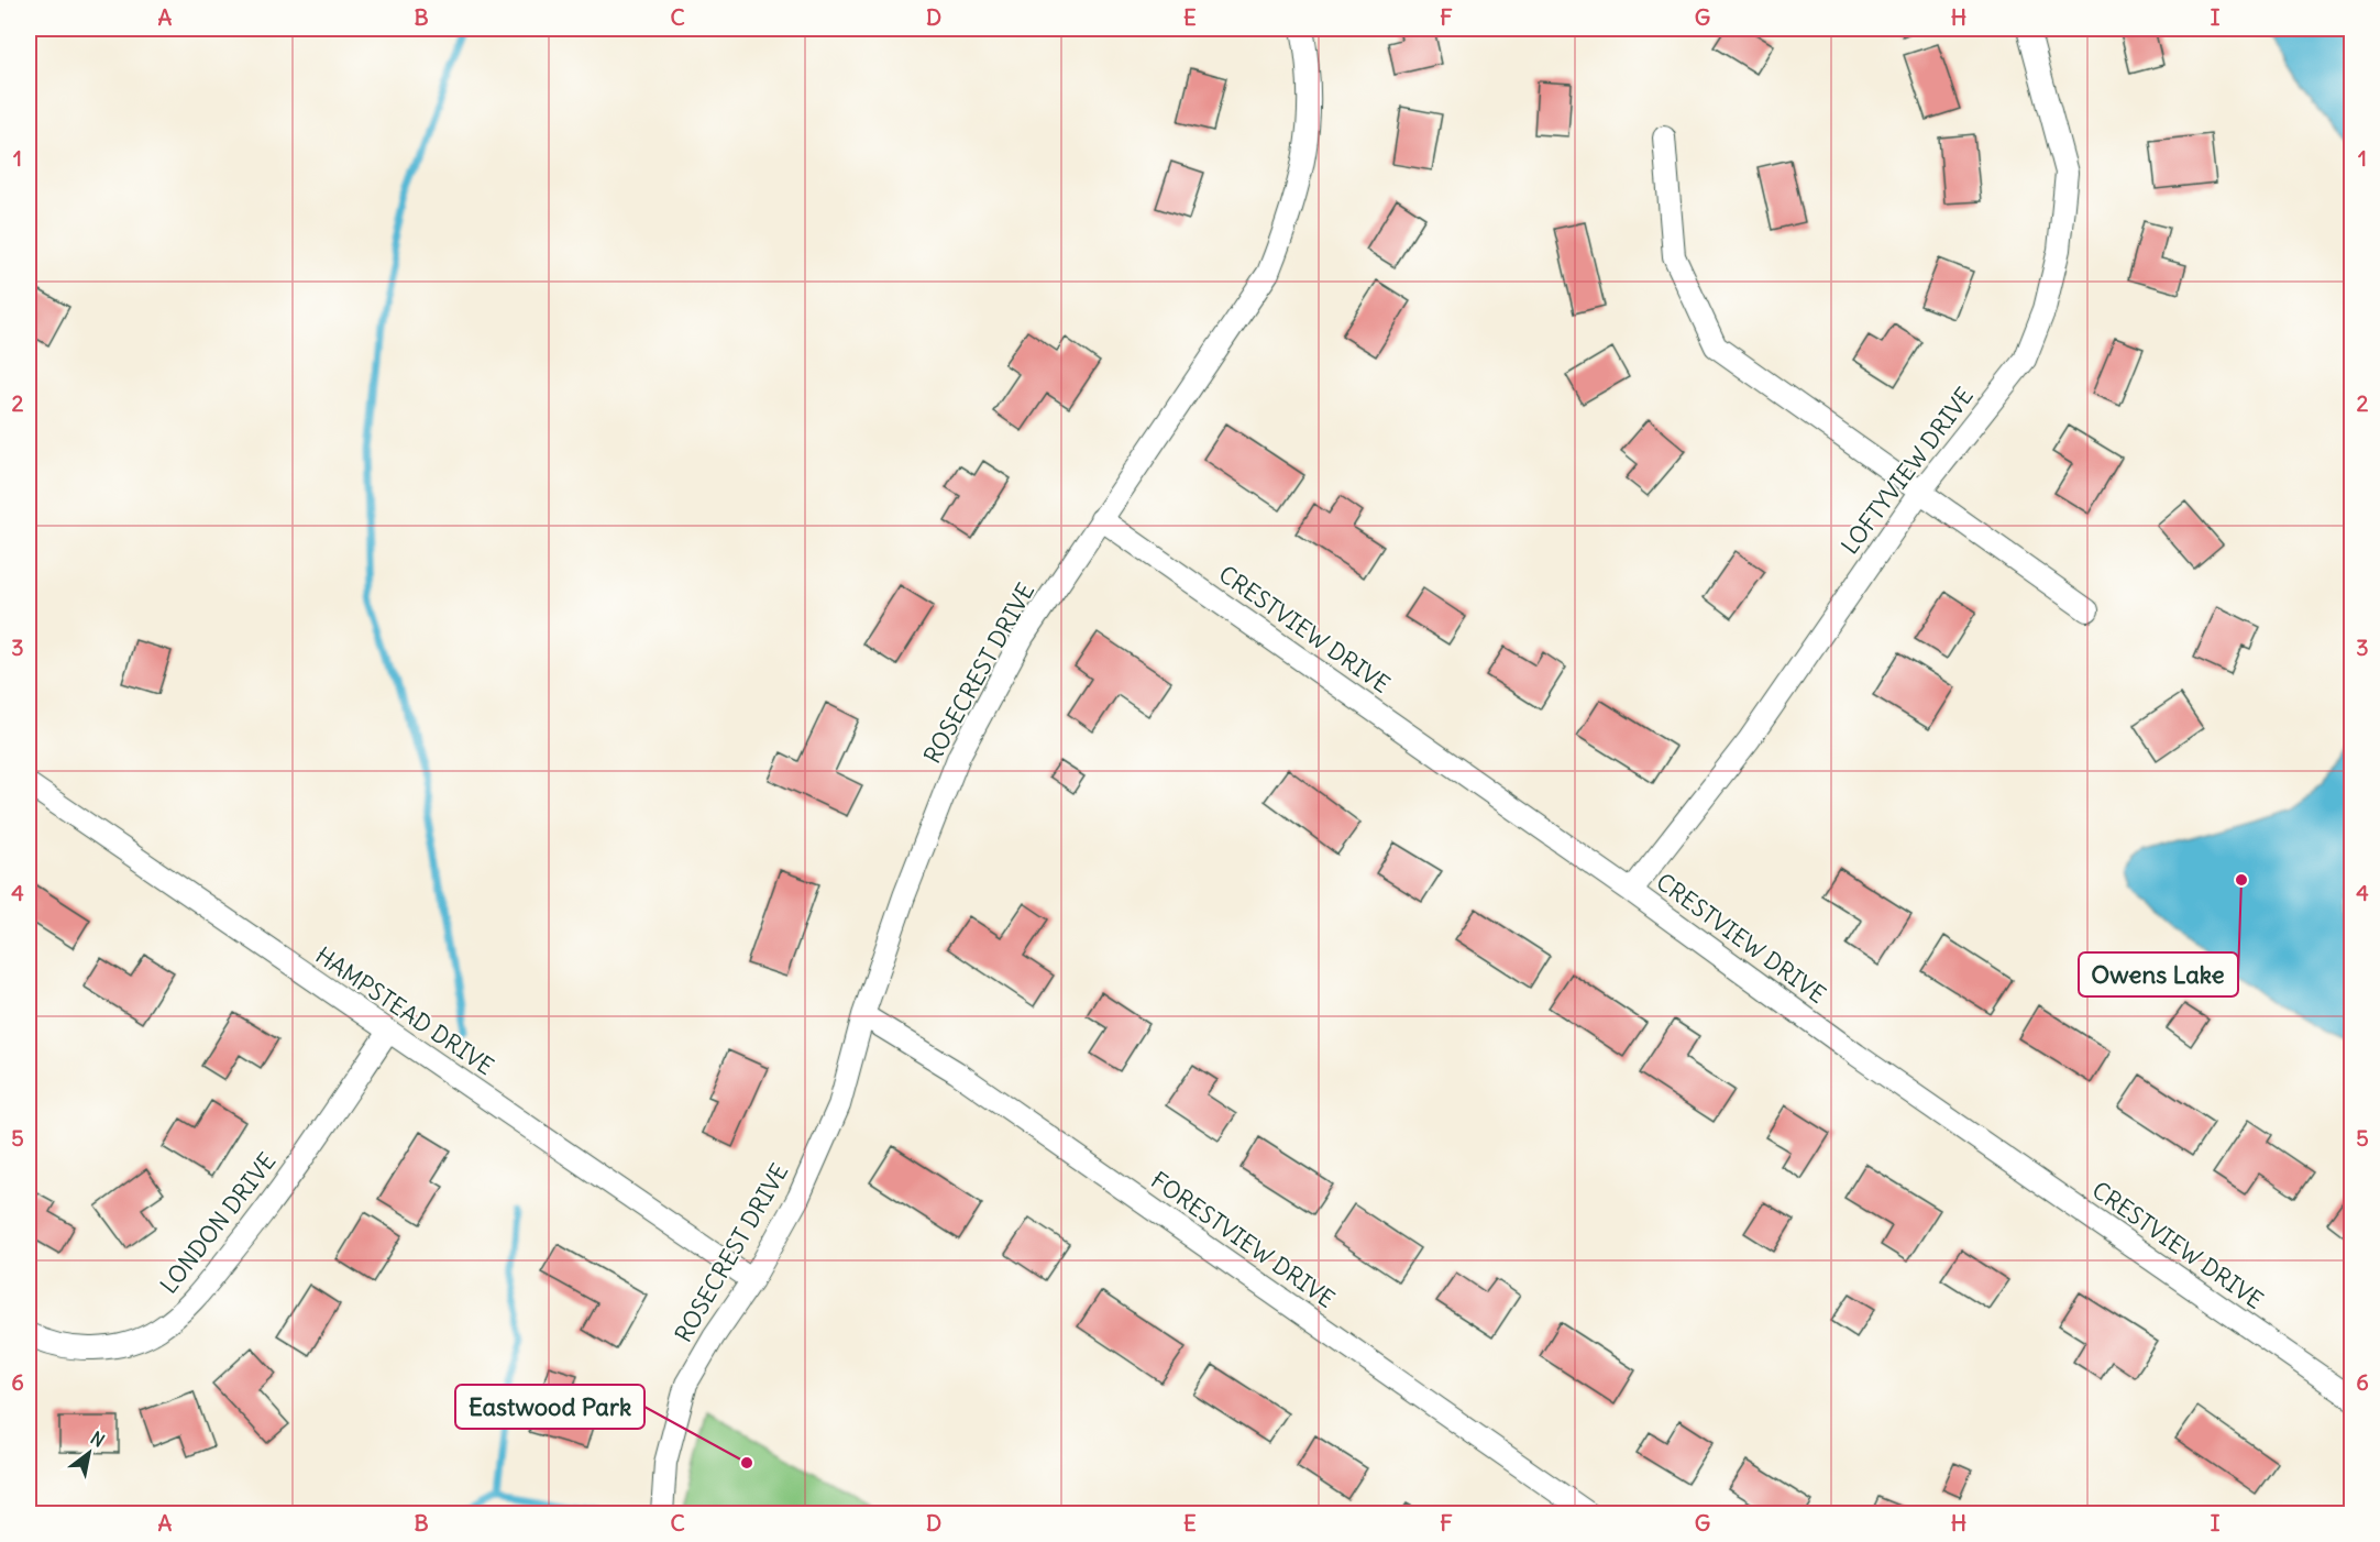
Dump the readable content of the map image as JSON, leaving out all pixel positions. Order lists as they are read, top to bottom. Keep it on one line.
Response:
{"streets":{"street":["LOFTYVIEW DRIVE","CRESTVIEW DRIVE","ROSECREST DRIVE","HAMPSTEAD DRIVE","LONDON DRIVE","FORESTVIEW DRIVE"]},"crossings":[["LOFTYVIEW DRIVE","CRESTVIEW DRIVE"],["CRESTVIEW DRIVE","ROSECREST DRIVE"],["ROSECREST DRIVE","HAMPSTEAD DRIVE"],["ROSECREST DRIVE","FORESTVIEW DRIVE"],["HAMPSTEAD DRIVE","LONDON DRIVE"]],"places":["Owens Lake","Eastwood Park"],"north":"top right","grid":{"columns":["A","B","C","D","E","F","G","H","I"],"rows":["1","2","3","4","5","6"]}}
